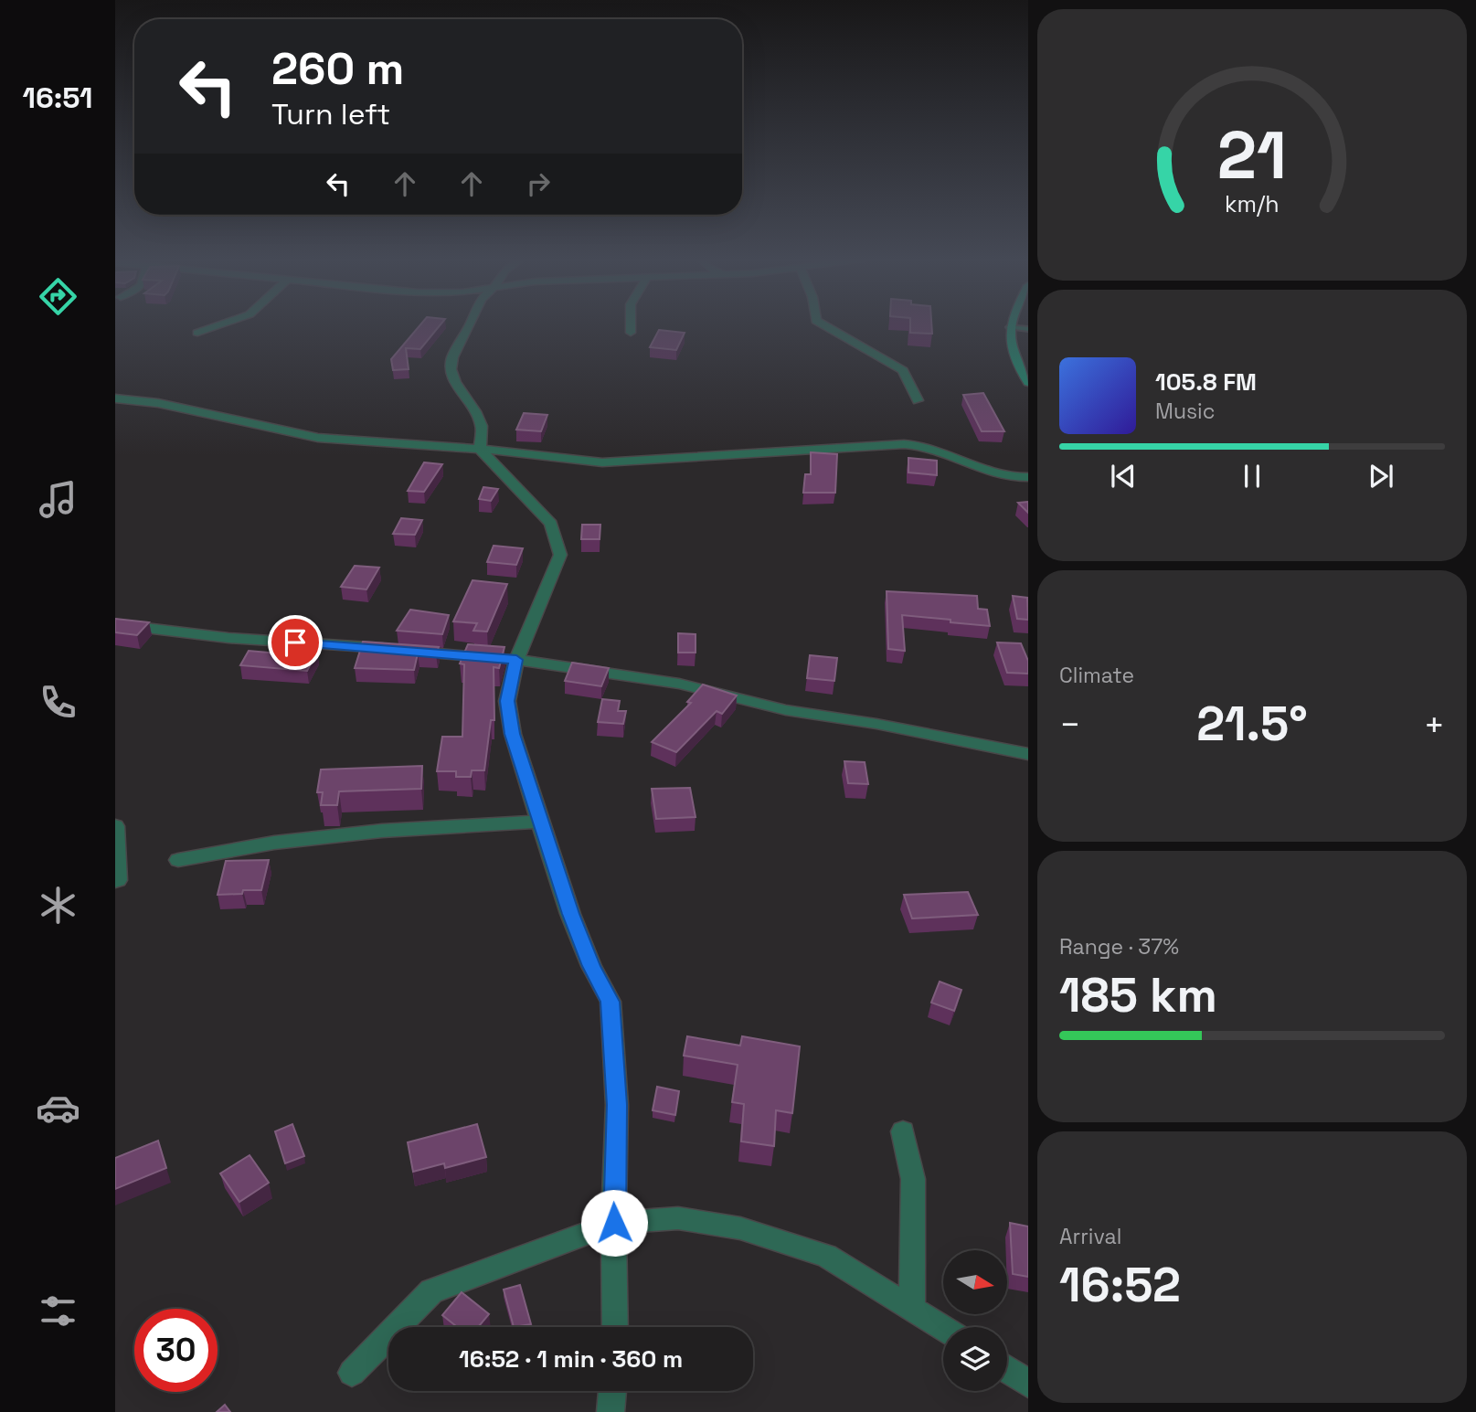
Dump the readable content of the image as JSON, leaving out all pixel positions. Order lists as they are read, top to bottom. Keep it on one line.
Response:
{"north":"right","page":{"tabs":"16:51","turn":["260 m","Turn left"],"song":["105.8 FM","Music"],"tile":["Climate",["Range · 37%","185 km"],["Arrival","16:52"]],"heat":["−","21.5°","+"],"limit":"30","trip":"16:52 · 1 min · 360 m","gauge":["21","km/h"]}}
